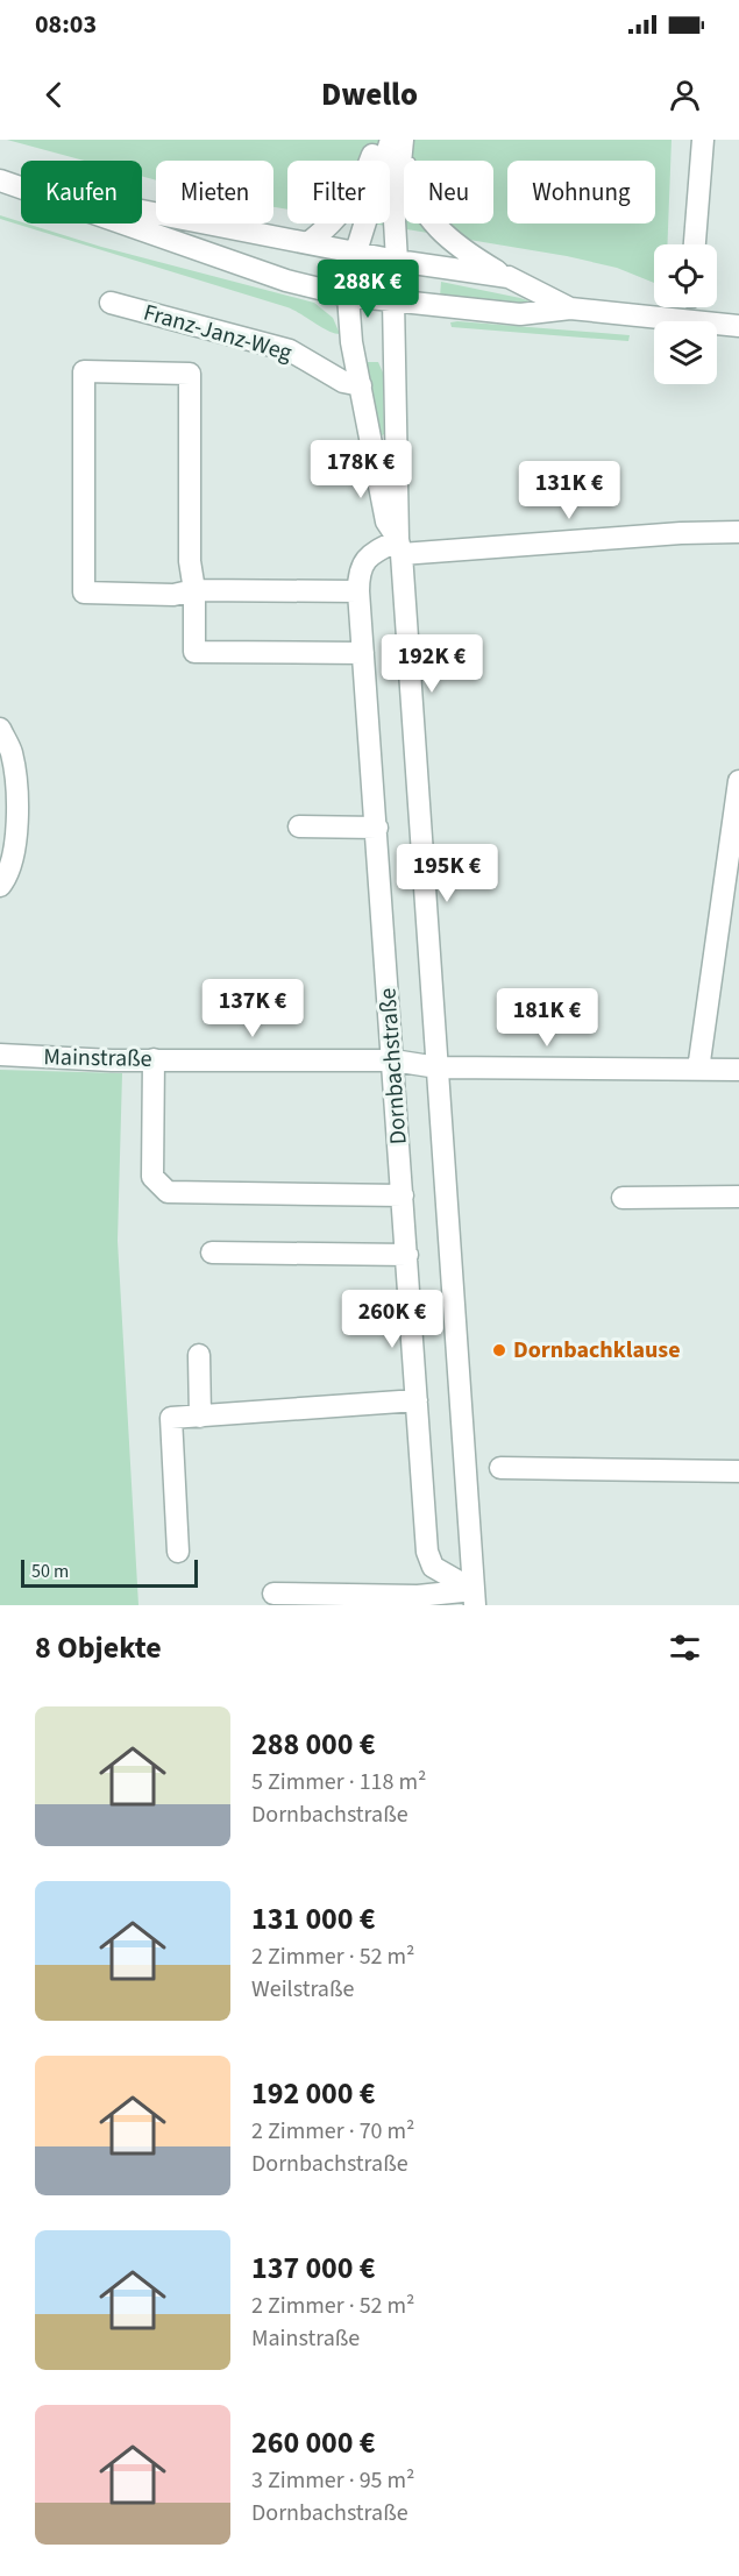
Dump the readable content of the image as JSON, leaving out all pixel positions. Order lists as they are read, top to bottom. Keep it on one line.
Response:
{"streets":{"street":["Franz-Janz-Weg","Mainstraße","Dornbachstraße"]},"crossings":[["Franz-Janz-Weg","Dornbachstraße"],["Mainstraße","Dornbachstraße"]],"places":["Dornbachklause"],"scale_bar":"50 m","page":{"status":"08:03","header":"Dwello","chip":["Kaufen","Mieten","Filter","Neu","Wohnung"],"price":["288K €","178K €","131K €","192K €","195K €","137K €","181K €","260K €"],"scale":"50 m","heading":"8 Objekte","list":[{"name":"288 000 €","note":"5 Zimmer · 118 m² · Dornbachstraße"},{"name":"131 000 €","note":"2 Zimmer · 52 m² · Weilstraße"},{"name":"192 000 €","note":"2 Zimmer · 70 m² · Dornbachstraße"},{"name":"137 000 €","note":"2 Zimmer · 52 m² · Mainstraße"},{"name":"260 000 €","note":"3 Zimmer · 95 m² · Dornbachstraße"}]}}
